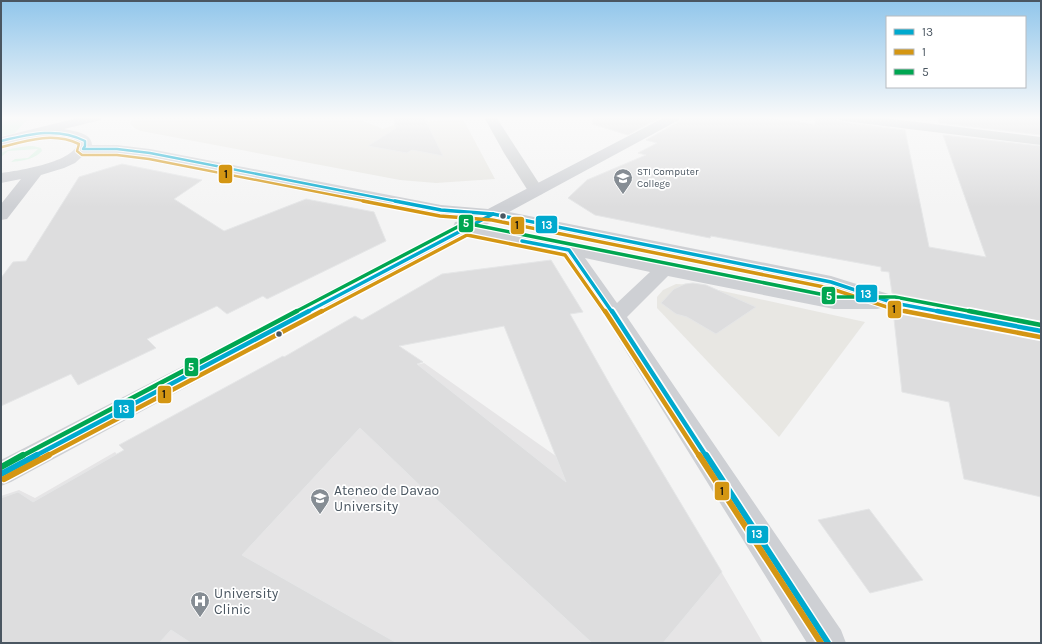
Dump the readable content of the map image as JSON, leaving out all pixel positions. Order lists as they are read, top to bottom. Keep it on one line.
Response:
{"places":{"school or university":["STI Computer College","Ateneo de Davao University"],"hospital":["University Clinic"]},"lines":["transit line 13","transit line 1","transit line 5"],"legend":["13","1","5"]}
